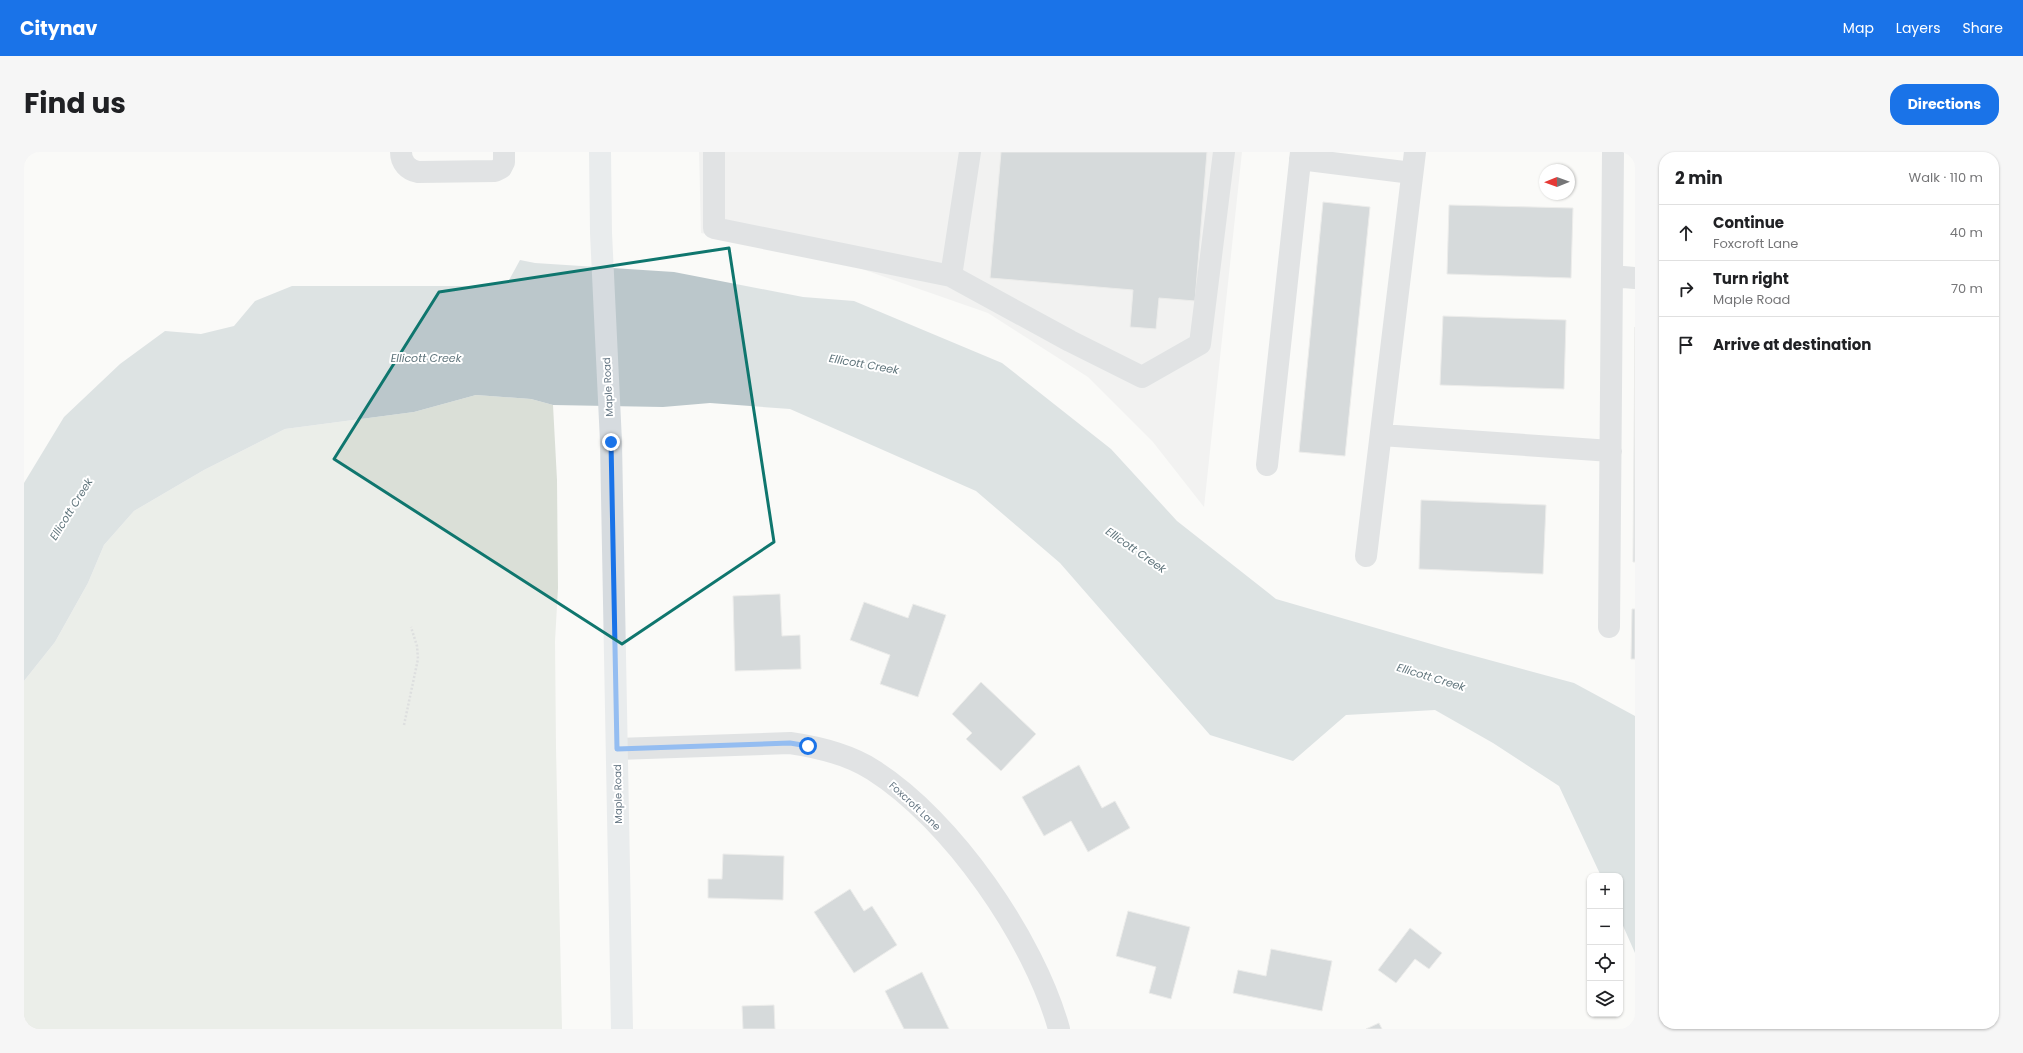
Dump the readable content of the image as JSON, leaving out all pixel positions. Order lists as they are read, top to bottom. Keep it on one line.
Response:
{"streets":{"main road":["Maple Road"],"street":["Foxcroft Lane"]},"crossings":[["Maple Road","Foxcroft Lane"]],"water":["Ellicott Creek"],"north":"left","page":{"header":"Citynav","nav":["Map","Layers","Share"],"title":"Find us","buttons":"Directions","heading":["2 min","Walk · 110 m"],"list":[["Continue","Foxcroft Lane","40 m"],["Turn right","Maple Road","70 m"],"Arrive at destination"],"map_buttons":["+","−"]}}
